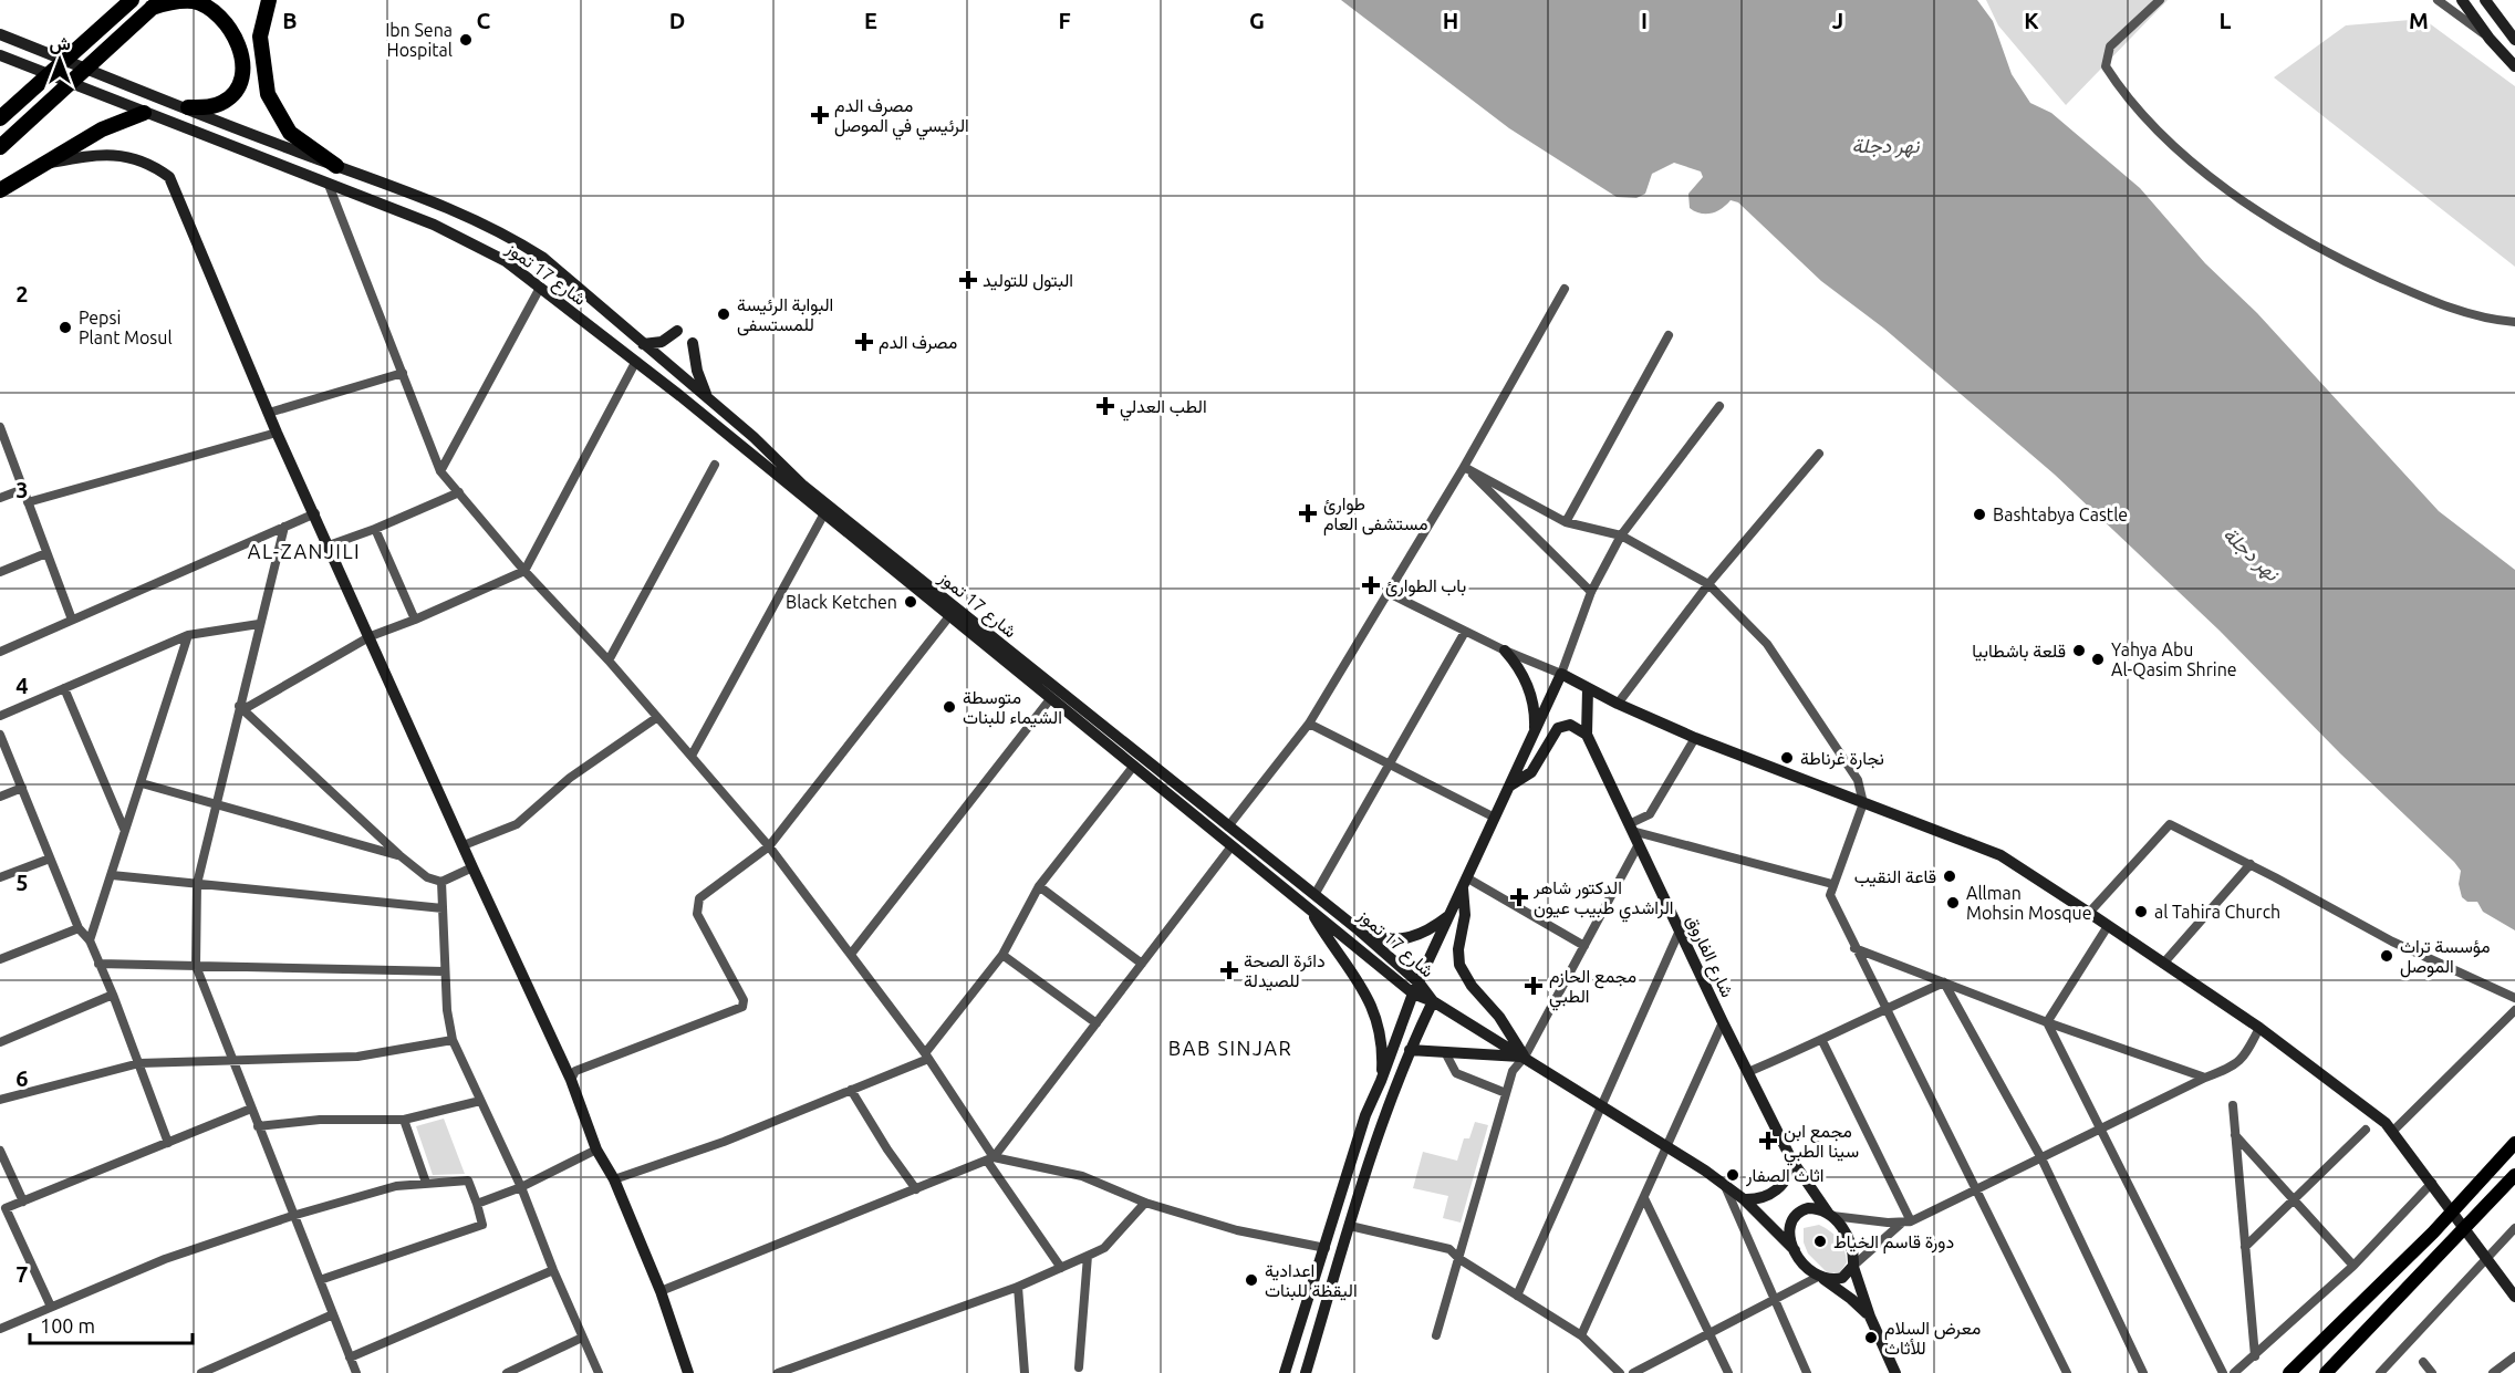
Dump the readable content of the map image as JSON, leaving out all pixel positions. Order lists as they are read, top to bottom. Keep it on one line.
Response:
{"streets":{"main road":["شارع 17 تموز","شارع الفاروق"]},"crossings":[["شارع 17 تموز","شارع الفاروق"]],"districts":["AL-ZANJILI","BAB SINJAR"],"water":["نهر دجلة"],"places":{"other":["Ibn Sena Hospital","البوابة الرئيسة للمستسفى","Pepsi Plant Mosul","Bashtabya Castle","Black Ketchen","قلعة باشطابيا","Yahya Abu Al-Qasim Shrine","متوسطة الشيماء للبنات","نجارة غرناطة","قاعة النقيب","Allman Mohsin Mosque","al Tahira Church","مؤسسة تراث الموصل","اثاث الصفار","دورة قاسم الخياط","اعدادية اليقظة للبنات","معرض السلام للأثاث"],"health":["مصرف الدم الرئيسي في الموصل","البتول للتوليد","مصرف الدم","الطب العدلي","طوارئ مستشفى العام","باب الطوارئ","الدكتور شاهر الراشدي طبيب عيون","دائرة الصحة للصيدلة","مجمع الحازم الطبي","مجمع ابن سينا الطبي"]},"scale_bar":"100 m","north":"top","grid":{"columns":["B","C","D","E","F","G","H","I","J","K","L","M"],"rows":["2","3","4","5","6","7"]}}
